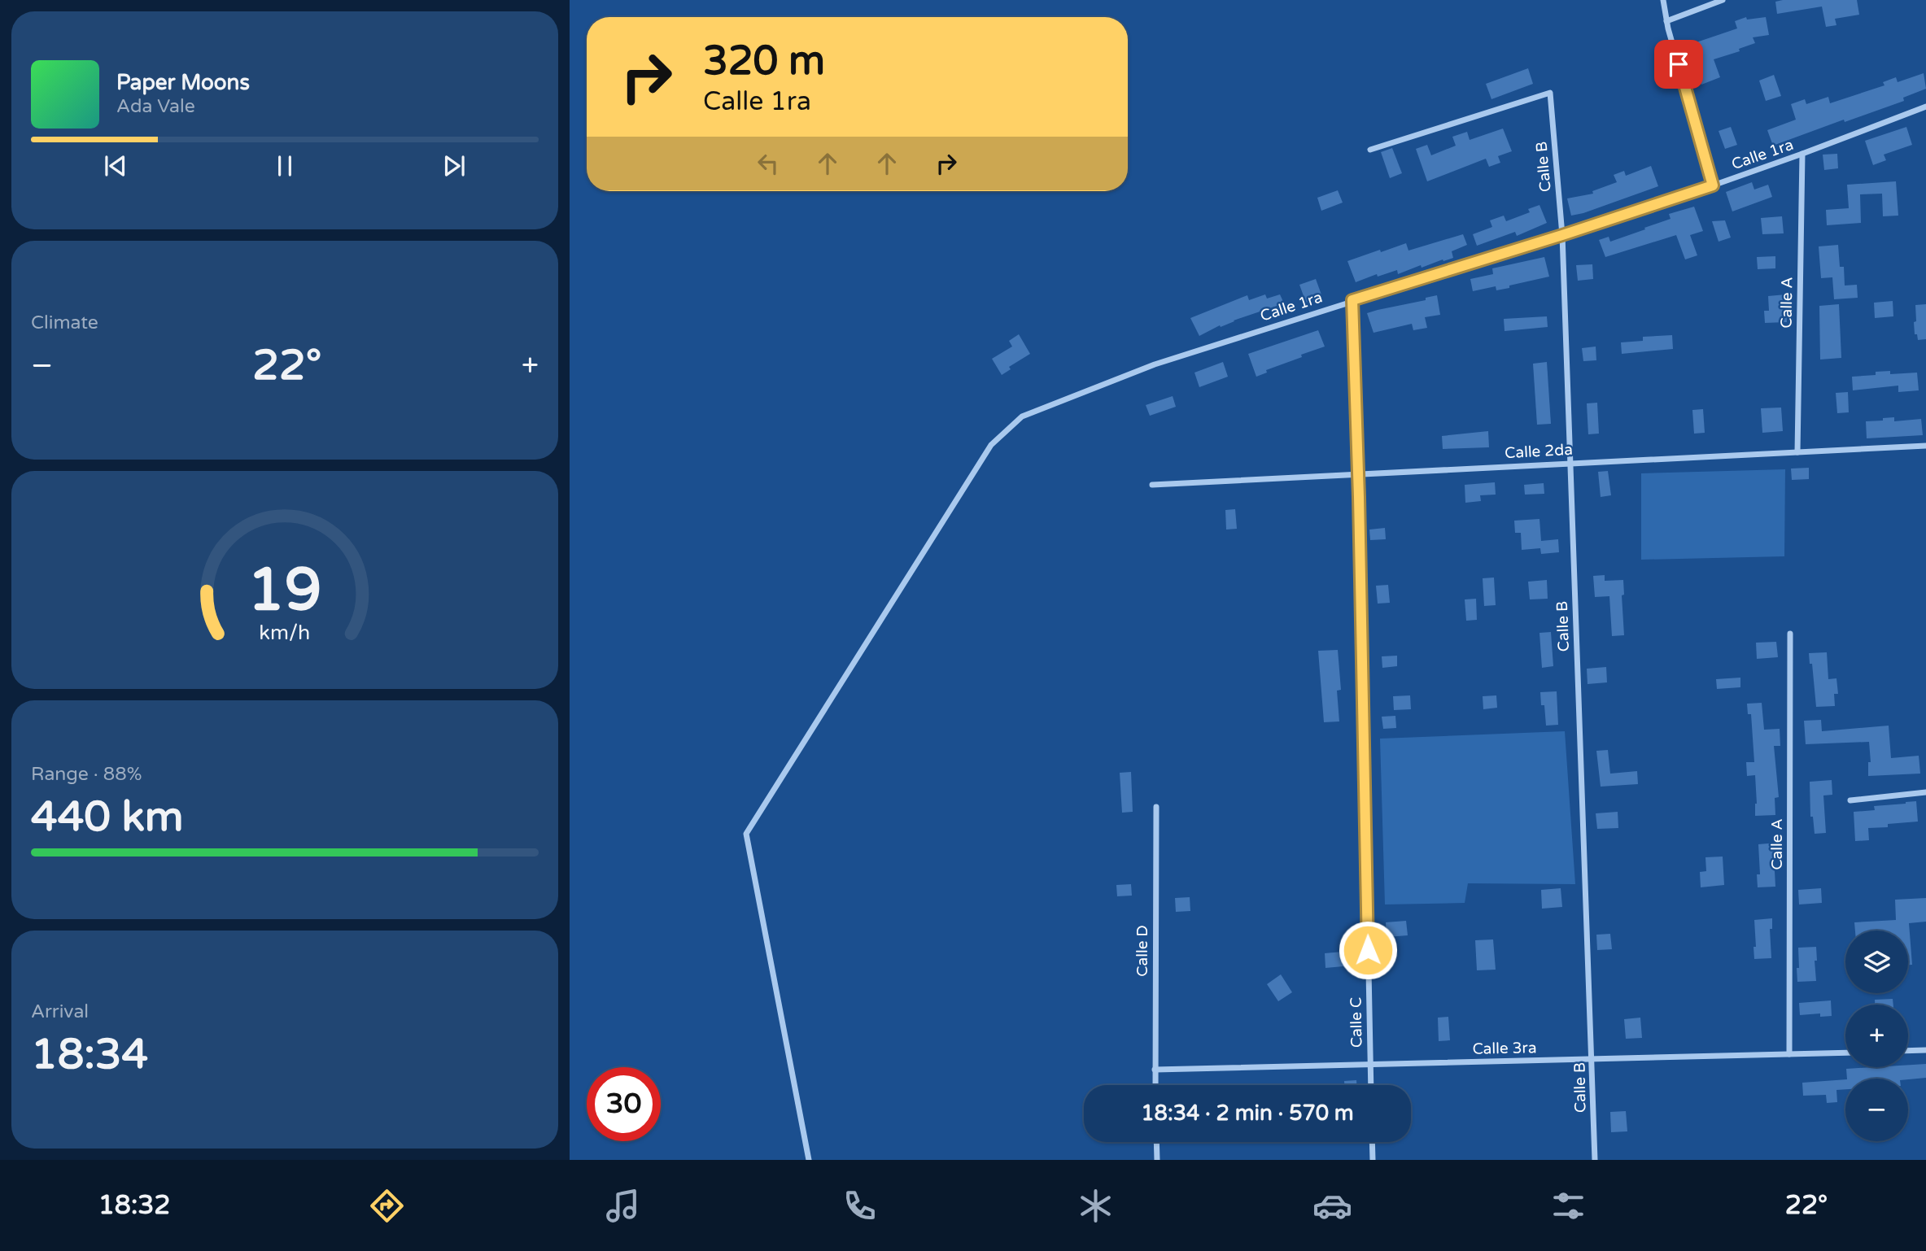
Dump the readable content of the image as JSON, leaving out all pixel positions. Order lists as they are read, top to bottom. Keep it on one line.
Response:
{"streets":{"street":["Calle 1ra","Calle B","Calle A","Calle 2da","Calle D","Calle C","Calle 3ra"]},"crossings":[["Calle 1ra","Calle B"],["Calle 1ra","Calle A"],["Calle 1ra","Calle C"],["Calle B","Calle 2da"],["Calle B","Calle 3ra"],["Calle A","Calle 2da"],["Calle A","Calle 3ra"],["Calle 2da","Calle C"],["Calle D","Calle 3ra"],["Calle C","Calle 3ra"]],"page":{"turn":["320 m","Calle 1ra"],"song":["Paper Moons","Ada Vale"],"tile":["Climate",["Range · 88%","440 km"],["Arrival","18:34"]],"heat":["−","22°","+"],"map_buttons":["+","−"],"limit":"30","trip":"18:34 · 2 min · 570 m","tabs":["18:32","22°"],"gauge":["19","km/h"]}}
